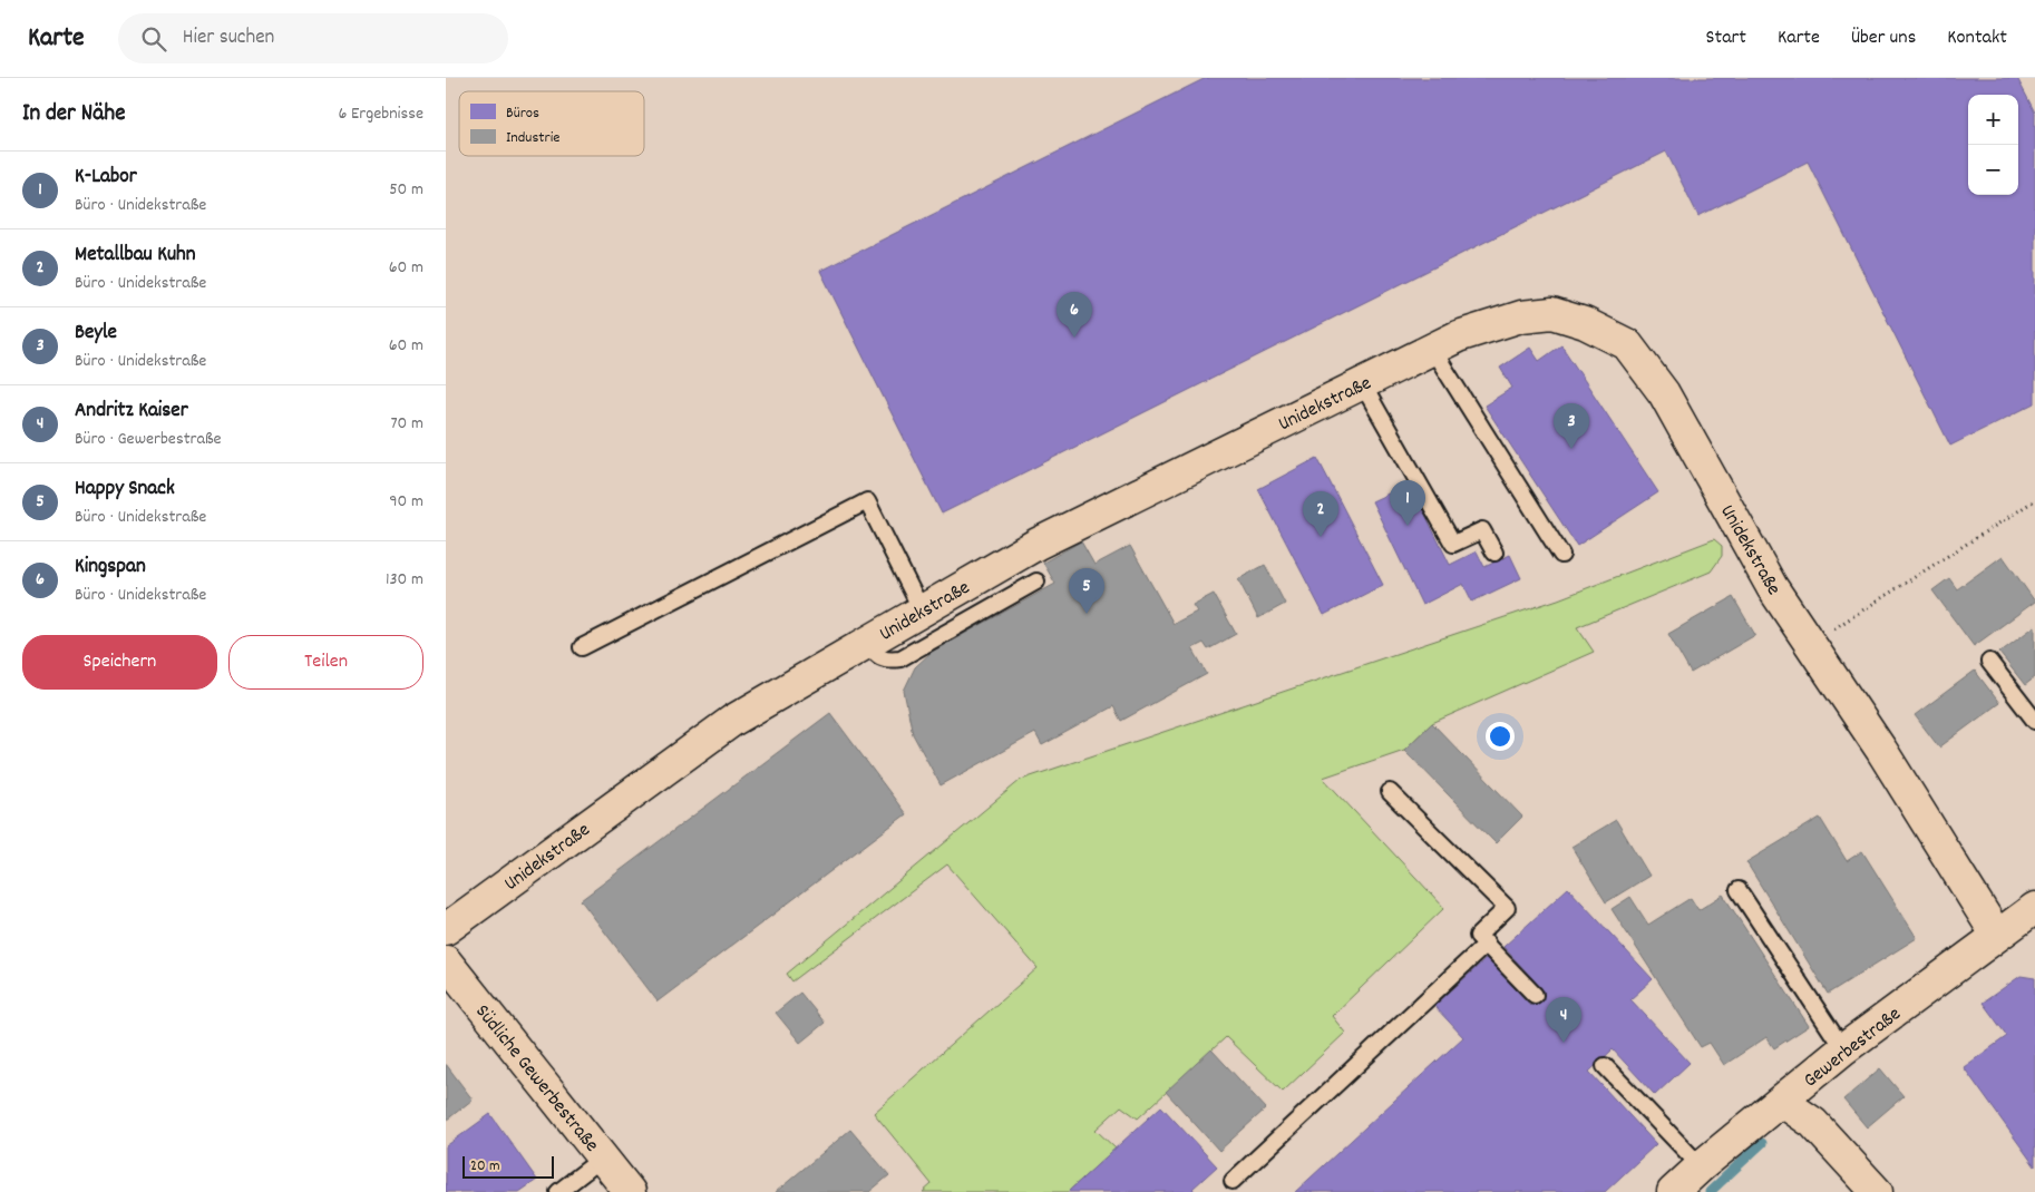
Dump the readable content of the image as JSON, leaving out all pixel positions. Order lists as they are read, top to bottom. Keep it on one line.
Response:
{"streets":{"street":["Unidekstraße","Gewerbestraße","Südliche Gewerbestraße"]},"crossings":[["Unidekstraße","Gewerbestraße"]],"legend":["Büros","Industrie"],"scale_bar":"20 m","page":{"header":"Karte","search":"Hier suchen","nav":["Start","Karte","Über uns","Kontakt"],"heading":["In der Nähe","6 Ergebnisse"],"map_buttons":["+","−"],"list":[{"mark":"1","name":"K-Labor","note":"Büro · Unidekstraße","value":"50 m"},{"mark":"2","name":"Metallbau Kuhn","note":"Büro · Unidekstraße","value":"60 m"},{"mark":"3","name":"Beyle","note":"Büro · Unidekstraße","value":"60 m"},{"mark":"4","name":"Andritz Kaiser","note":"Büro · Gewerbestraße","value":"70 m"},{"mark":"5","name":"Happy Snack","note":"Büro · Unidekstraße","value":"90 m"},{"mark":"6","name":"Kingspan","note":"Büro · Unidekstraße","value":"130 m"}],"pins":["6","3","1","2","5","4"],"buttons":["Speichern","Teilen"],"scale":"20 m"}}
